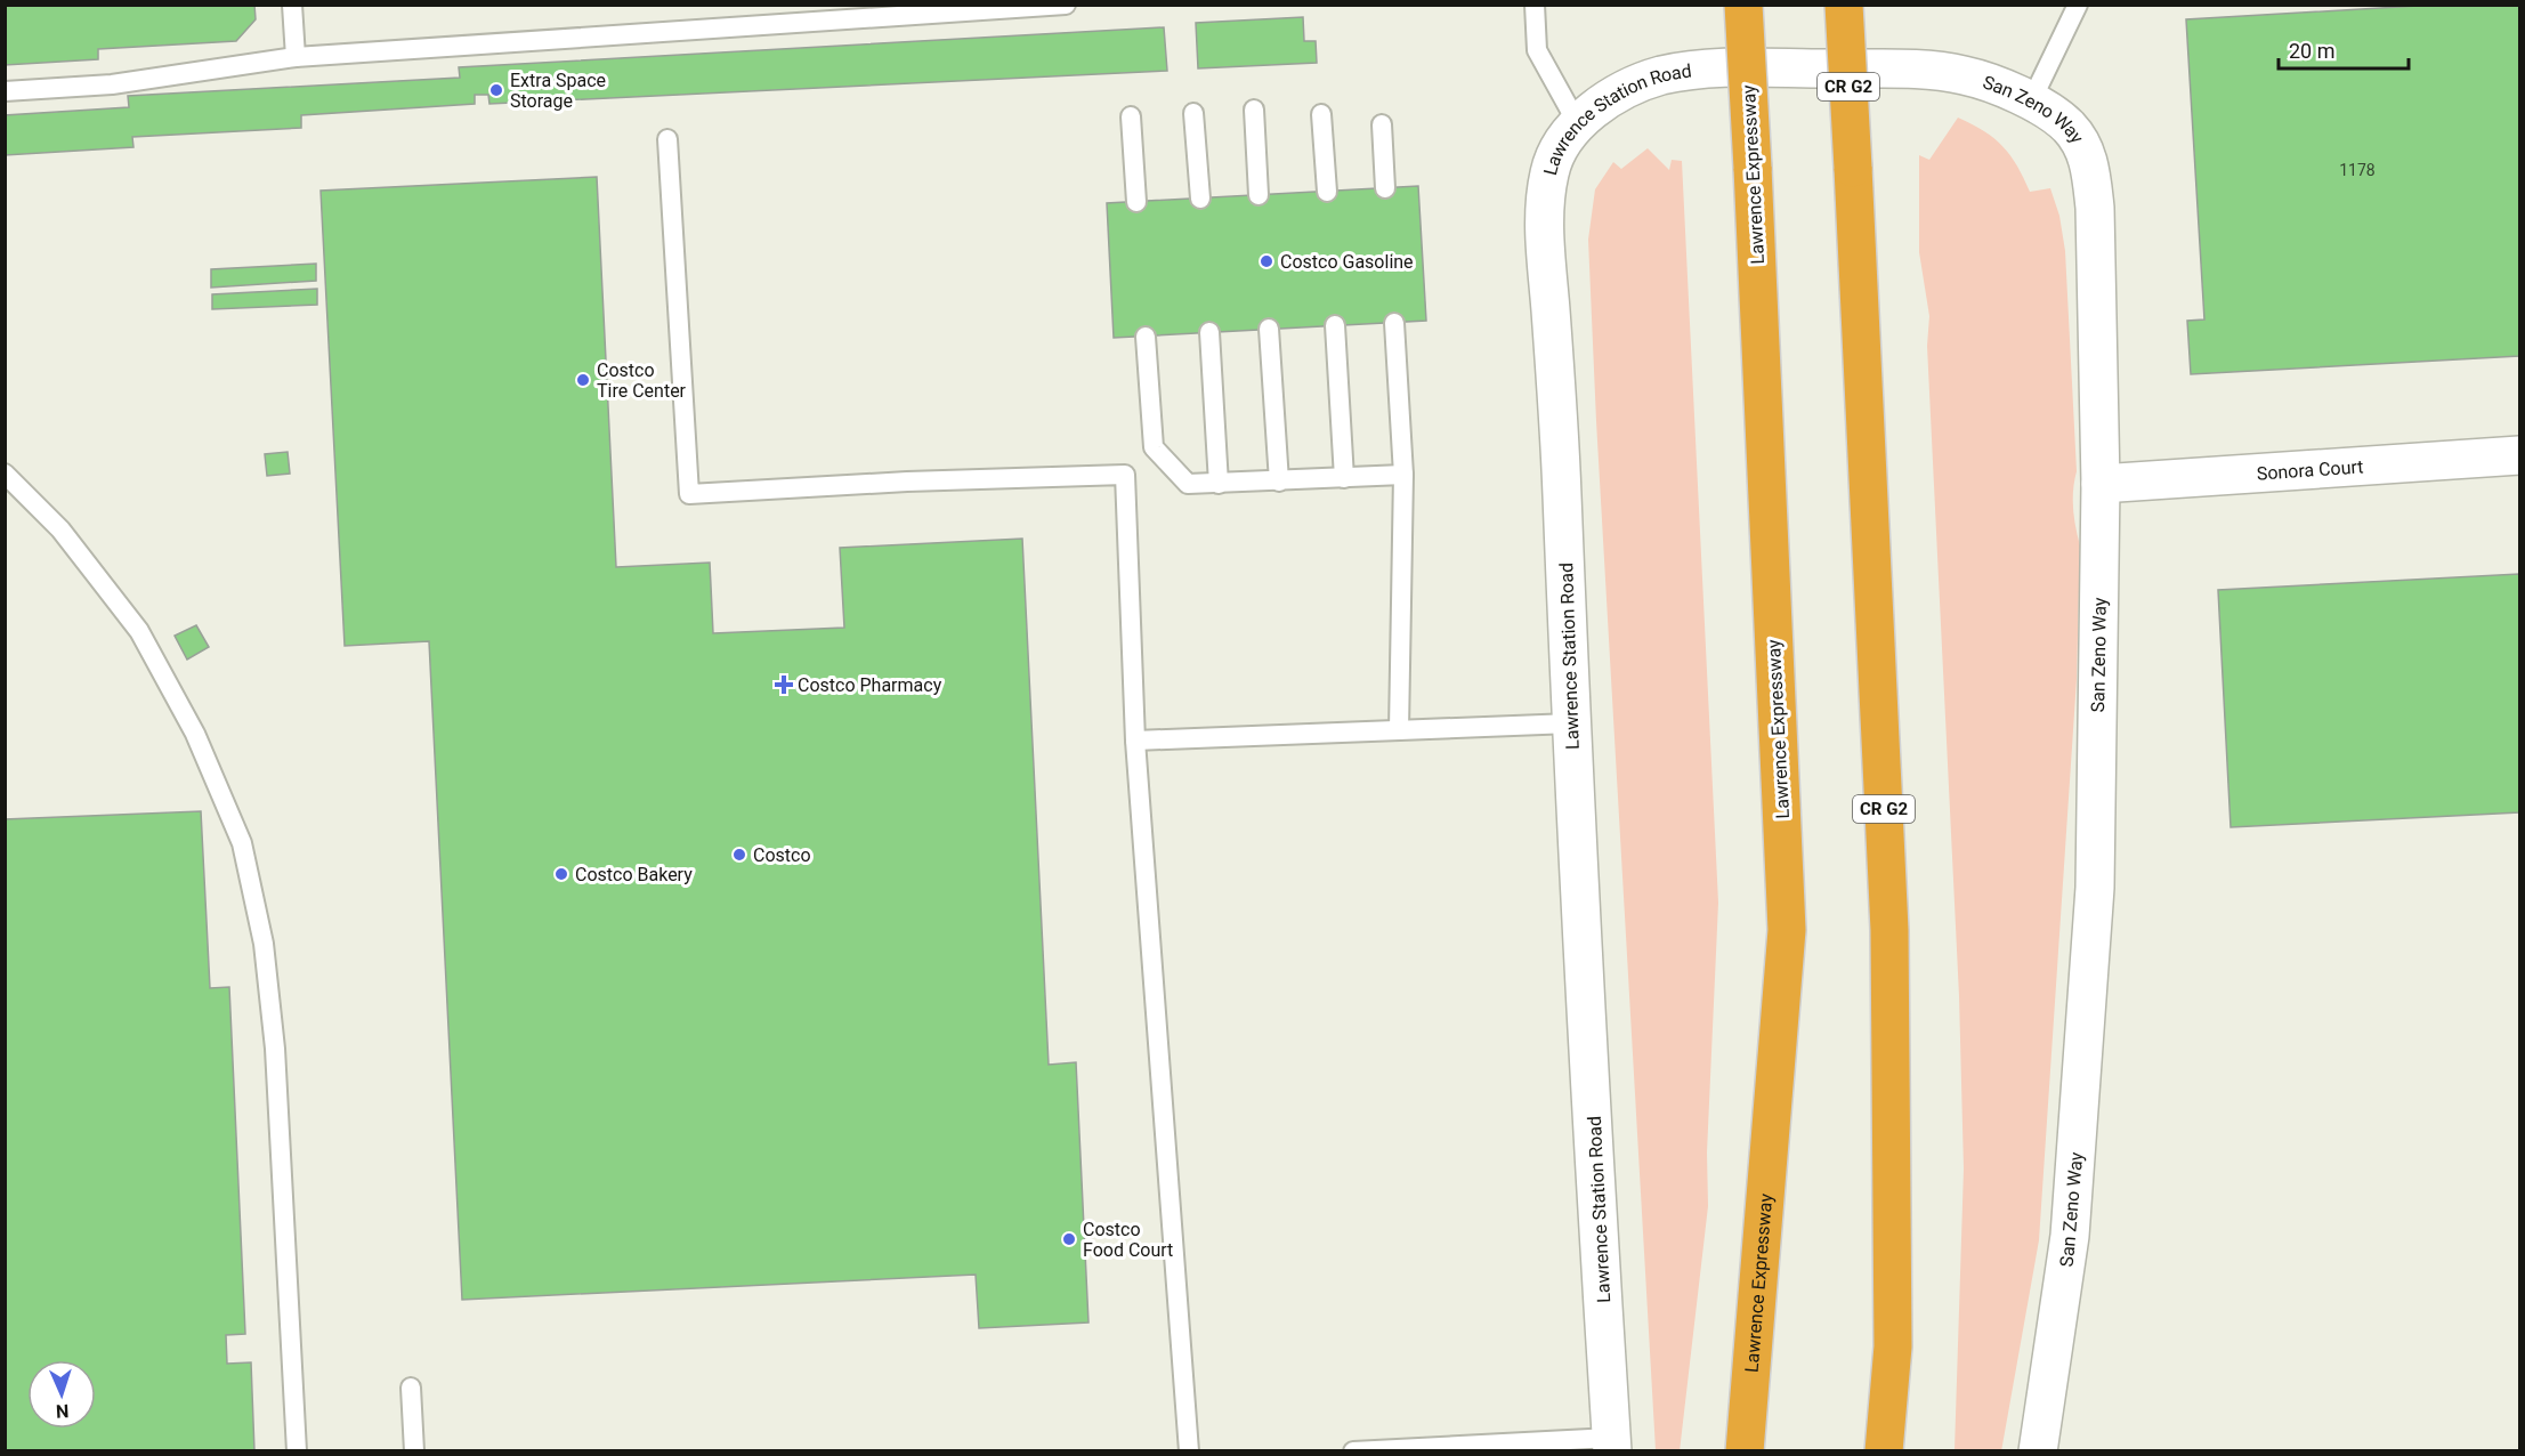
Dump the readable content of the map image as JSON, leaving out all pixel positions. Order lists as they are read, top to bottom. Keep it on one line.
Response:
{"streets":{"highway":["CR G2","Lawrence Expressway"],"street":["San Zeno Way","Lawrence Station Road","Sonora Court"]},"crossings":[["San Zeno Way","Lawrence Station Road"],["San Zeno Way","Sonora Court"]],"places":{"other":["Extra Space Storage","Costco Gasoline","Costco Tire Center","Costco","Costco Bakery","Costco Food Court"],"health":["Costco Pharmacy"]},"house_numbers":["1178"],"scale_bar":"20 m","north":"bottom"}
